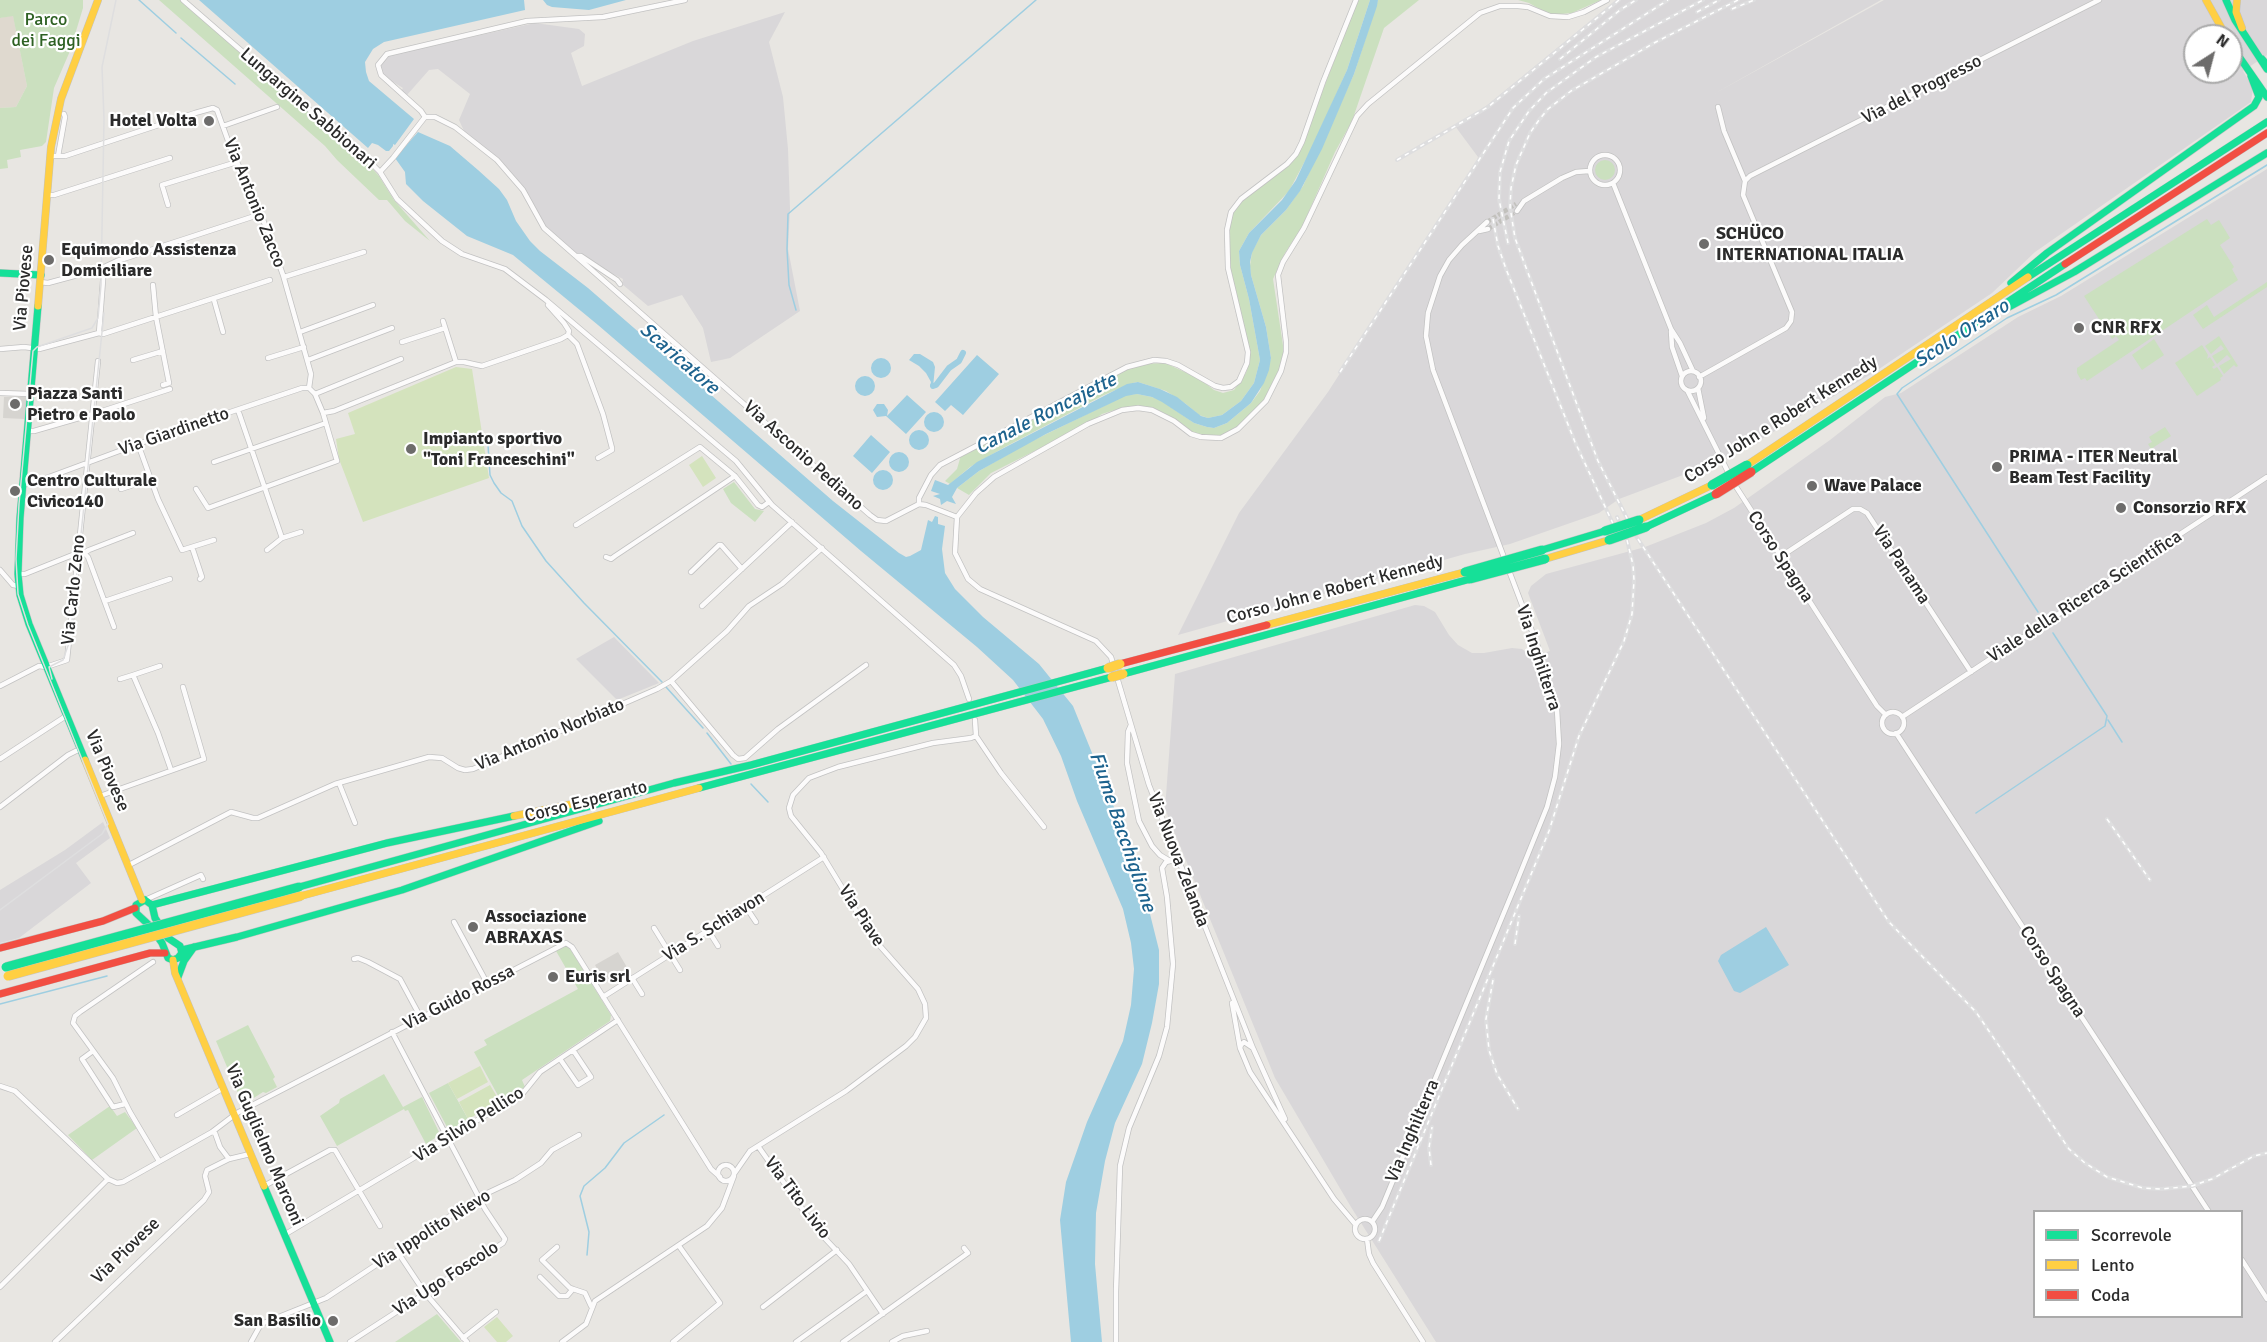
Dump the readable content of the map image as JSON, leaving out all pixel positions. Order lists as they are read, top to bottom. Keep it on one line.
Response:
{"streets":{"main road":["Via Piovese","Corso John e Robert Kennedy","Corso Esperanto","Via Guglielmo Marconi"],"street":["Via del Progresso","Lungargine Sabbionari","Via Antonio Zacco","Via Giardinetto","Via Asconio Pediano","Corso Spagna","Via Panama","Via Carlo Zeno","Viale della Ricerca Scientifica","Via Inghilterra","Via Antonio Norbiato","Via Nuova Zelanda","Via Piave","Via S. Schiavon","Via Guido Rossa","Via Silvio Pellico","Via Tito Livio","Via Ippolito Nievo","Via Ugo Foscolo"]},"crossings":[["Via Antonio Zacco","Via Piovese"],["Via Antonio Zacco","Via Giardinetto"],["Via Piovese","Via Carlo Zeno"],["Via Piovese","Via Antonio Norbiato"],["Via Piovese","Via Guglielmo Marconi"],["Corso John e Robert Kennedy","Corso Esperanto"],["Via Giardinetto","Via Carlo Zeno"],["Corso Spagna","Via Panama"],["Corso Spagna","Viale della Ricerca Scientifica"],["Via Panama","Viale della Ricerca Scientifica"],["Via Inghilterra","Via Nuova Zelanda"],["Via Piave","Via S. Schiavon"],["Via Piave","Via Tito Livio"],["Via S. Schiavon","Via Guido Rossa"],["Via Guido Rossa","Via Silvio Pellico"],["Via Guido Rossa","Via Guglielmo Marconi"],["Via Guido Rossa","Via Ugo Foscolo"],["Via Silvio Pellico","Via Guglielmo Marconi"],["Via Silvio Pellico","Via Ugo Foscolo"],["Via Guglielmo Marconi","Via Ippolito Nievo"],["Via Ippolito Nievo","Via Ugo Foscolo"]],"water":["Scolo Orsaro","Scaricatore","Canale Roncajette","Fiume Bacchiglione"],"parks":["Parco dei Faggi"],"places":["Hotel Volta","SCHÜCO INTERNATIONAL ITALIA","Equimondo Assistenza Domiciliare","CNR RFX","Piazza Santi Pietro e Paolo","Impianto sportivo \"Toni Franceschini\"","PRIMA - ITER Neutral Beam Test Facility","Wave Palace","Centro Culturale Civico140","Consorzio RFX","Associazione ABRAXAS","Euris srl","San Basilio"],"legend":["Scorrevole","Lento","Coda"],"north":"top right"}
